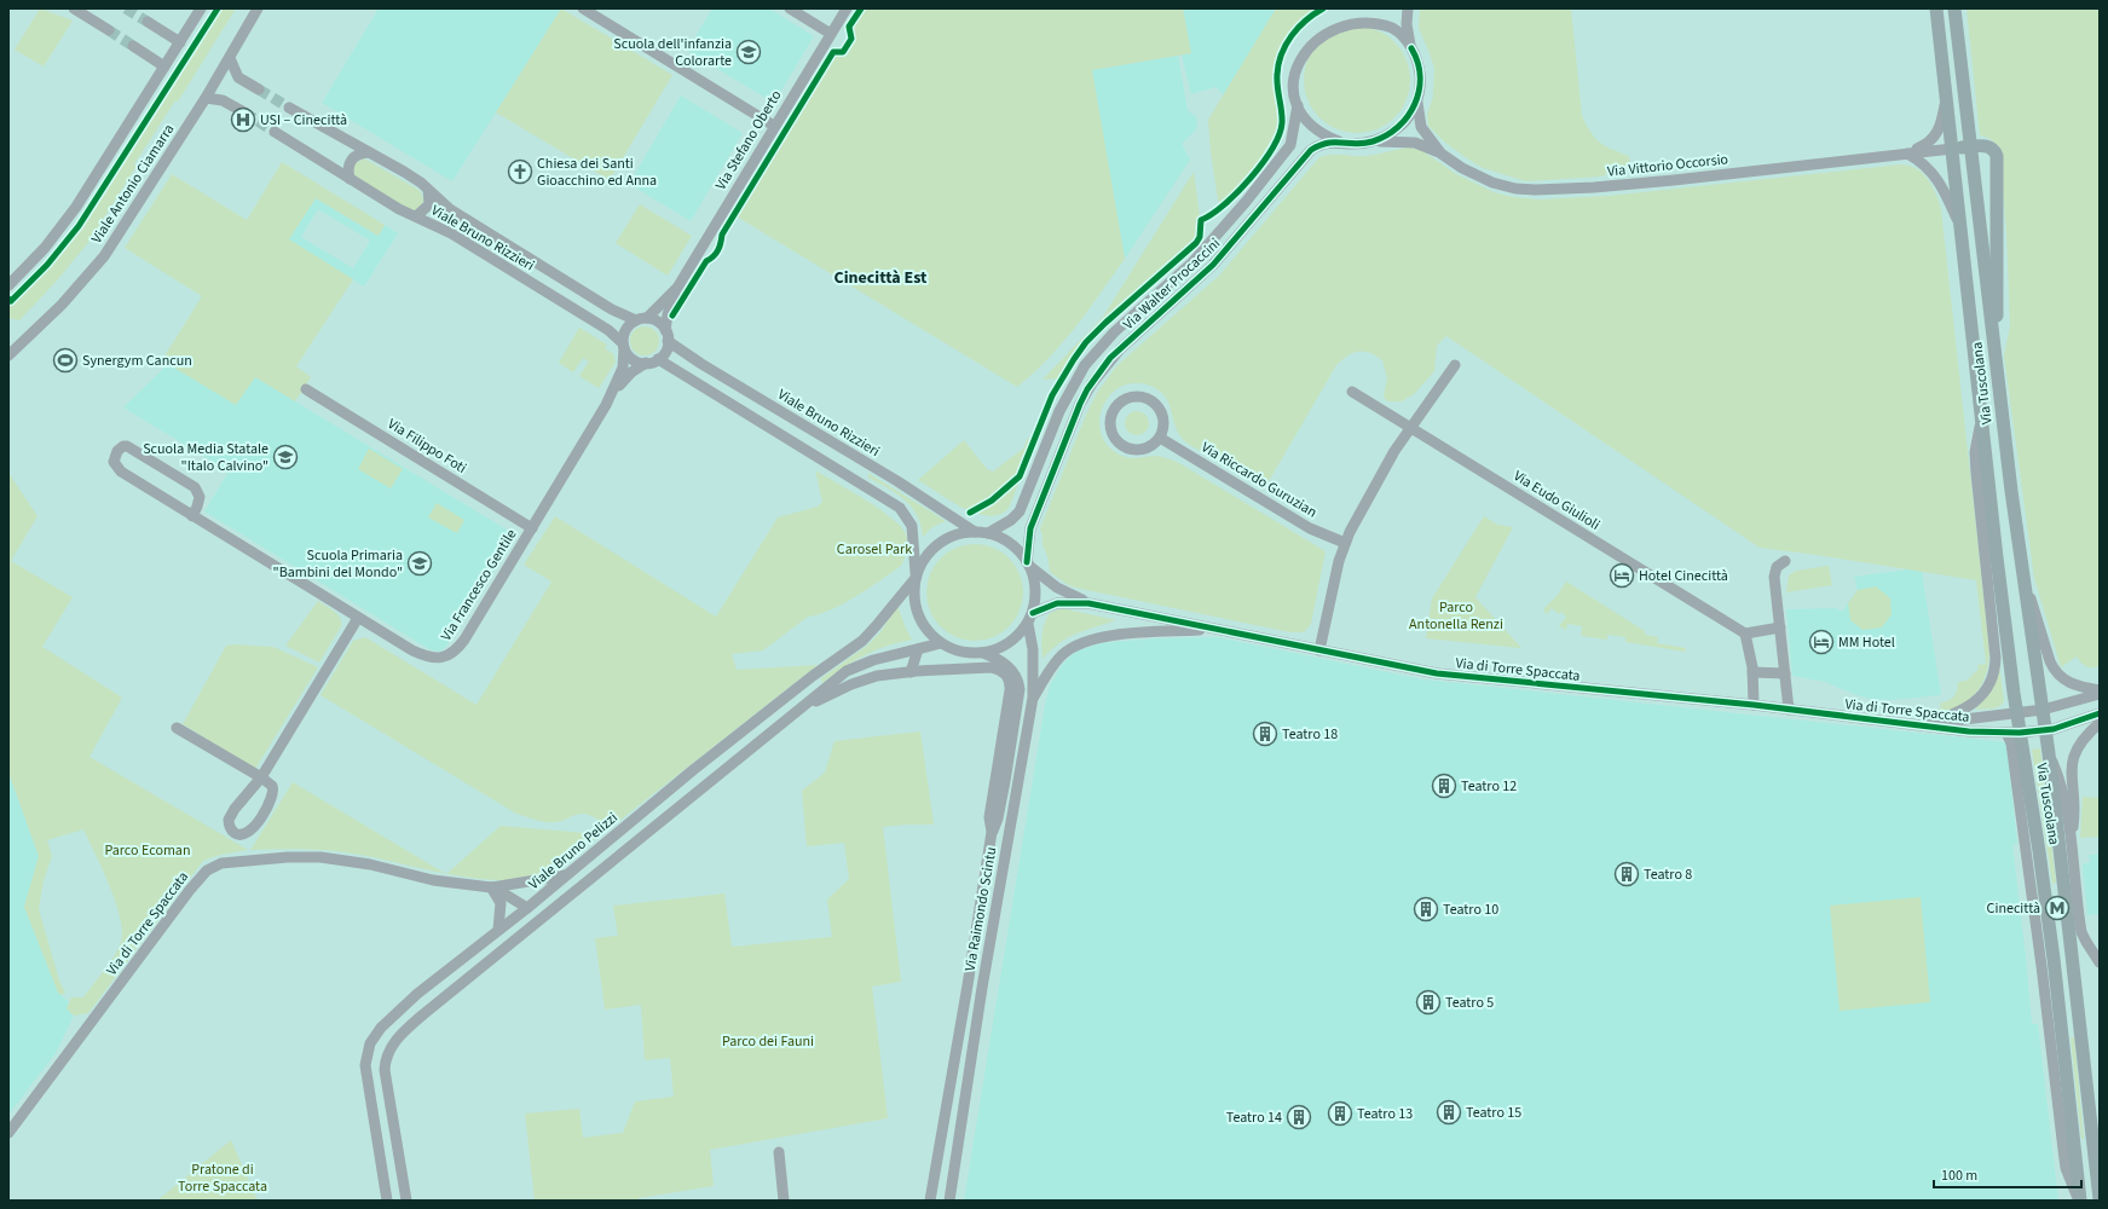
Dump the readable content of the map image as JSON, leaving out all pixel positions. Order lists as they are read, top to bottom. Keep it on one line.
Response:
{"streets":{"main road":["Via Tuscolana"],"street":["Via Stefano Oberto","Via Vittorio Occorsio","Viale Antonio Ciamarra","Viale Bruno Rizzieri","Via Walter Procaccini","Via Filippo Foti","Via Riccardo Guruzian","Via Eudo Giulioli","Via Francesco Gentile","Via di Torre Spaccata","Viale Bruno Pelizzi","Via Raimondo Scintu"]},"crossings":[["Via Stefano Oberto","Viale Bruno Rizzieri"],["Via Stefano Oberto","Via Francesco Gentile"],["Via Vittorio Occorsio","Via Walter Procaccini"],["Via Vittorio Occorsio","Via Tuscolana"],["Viale Bruno Rizzieri","Via Walter Procaccini"],["Viale Bruno Rizzieri","Via Francesco Gentile"],["Viale Bruno Rizzieri","Via di Torre Spaccata"],["Viale Bruno Rizzieri","Viale Bruno Pelizzi"],["Viale Bruno Rizzieri","Via Raimondo Scintu"],["Via Walter Procaccini","Via di Torre Spaccata"],["Via Walter Procaccini","Viale Bruno Pelizzi"],["Via Walter Procaccini","Via Raimondo Scintu"],["Via Tuscolana","Via di Torre Spaccata"],["Via Filippo Foti","Via Francesco Gentile"],["Via di Torre Spaccata","Viale Bruno Pelizzi"],["Via di Torre Spaccata","Via Raimondo Scintu"],["Viale Bruno Pelizzi","Via Raimondo Scintu"]],"districts":["Cinecittà Est"],"parks":["Carosel Park","Parco Antonella Renzi","Parco Ecoman","Parco dei Fauni","Pratone di Torre Spaccata"],"places":{"school or university":["Scuola dell'infanzia Colorarte","Scuola Media Statale \"Italo Calvino\"","Scuola Primaria \"Bambini del Mondo\""],"hospital":["USI – Cinecittà"],"church":["Chiesa dei Santi Gioacchino ed Anna"],"sports":["Synergym Cancun"],"hotel":["Hotel Cinecittà","MM Hotel"],"building":["Teatro 18","Teatro 12","Teatro 8","Teatro 10","Teatro 5","Teatro 15","Teatro 13","Teatro 14"],"metro station":["Cinecittà"]},"scale_bar":"100 m"}
